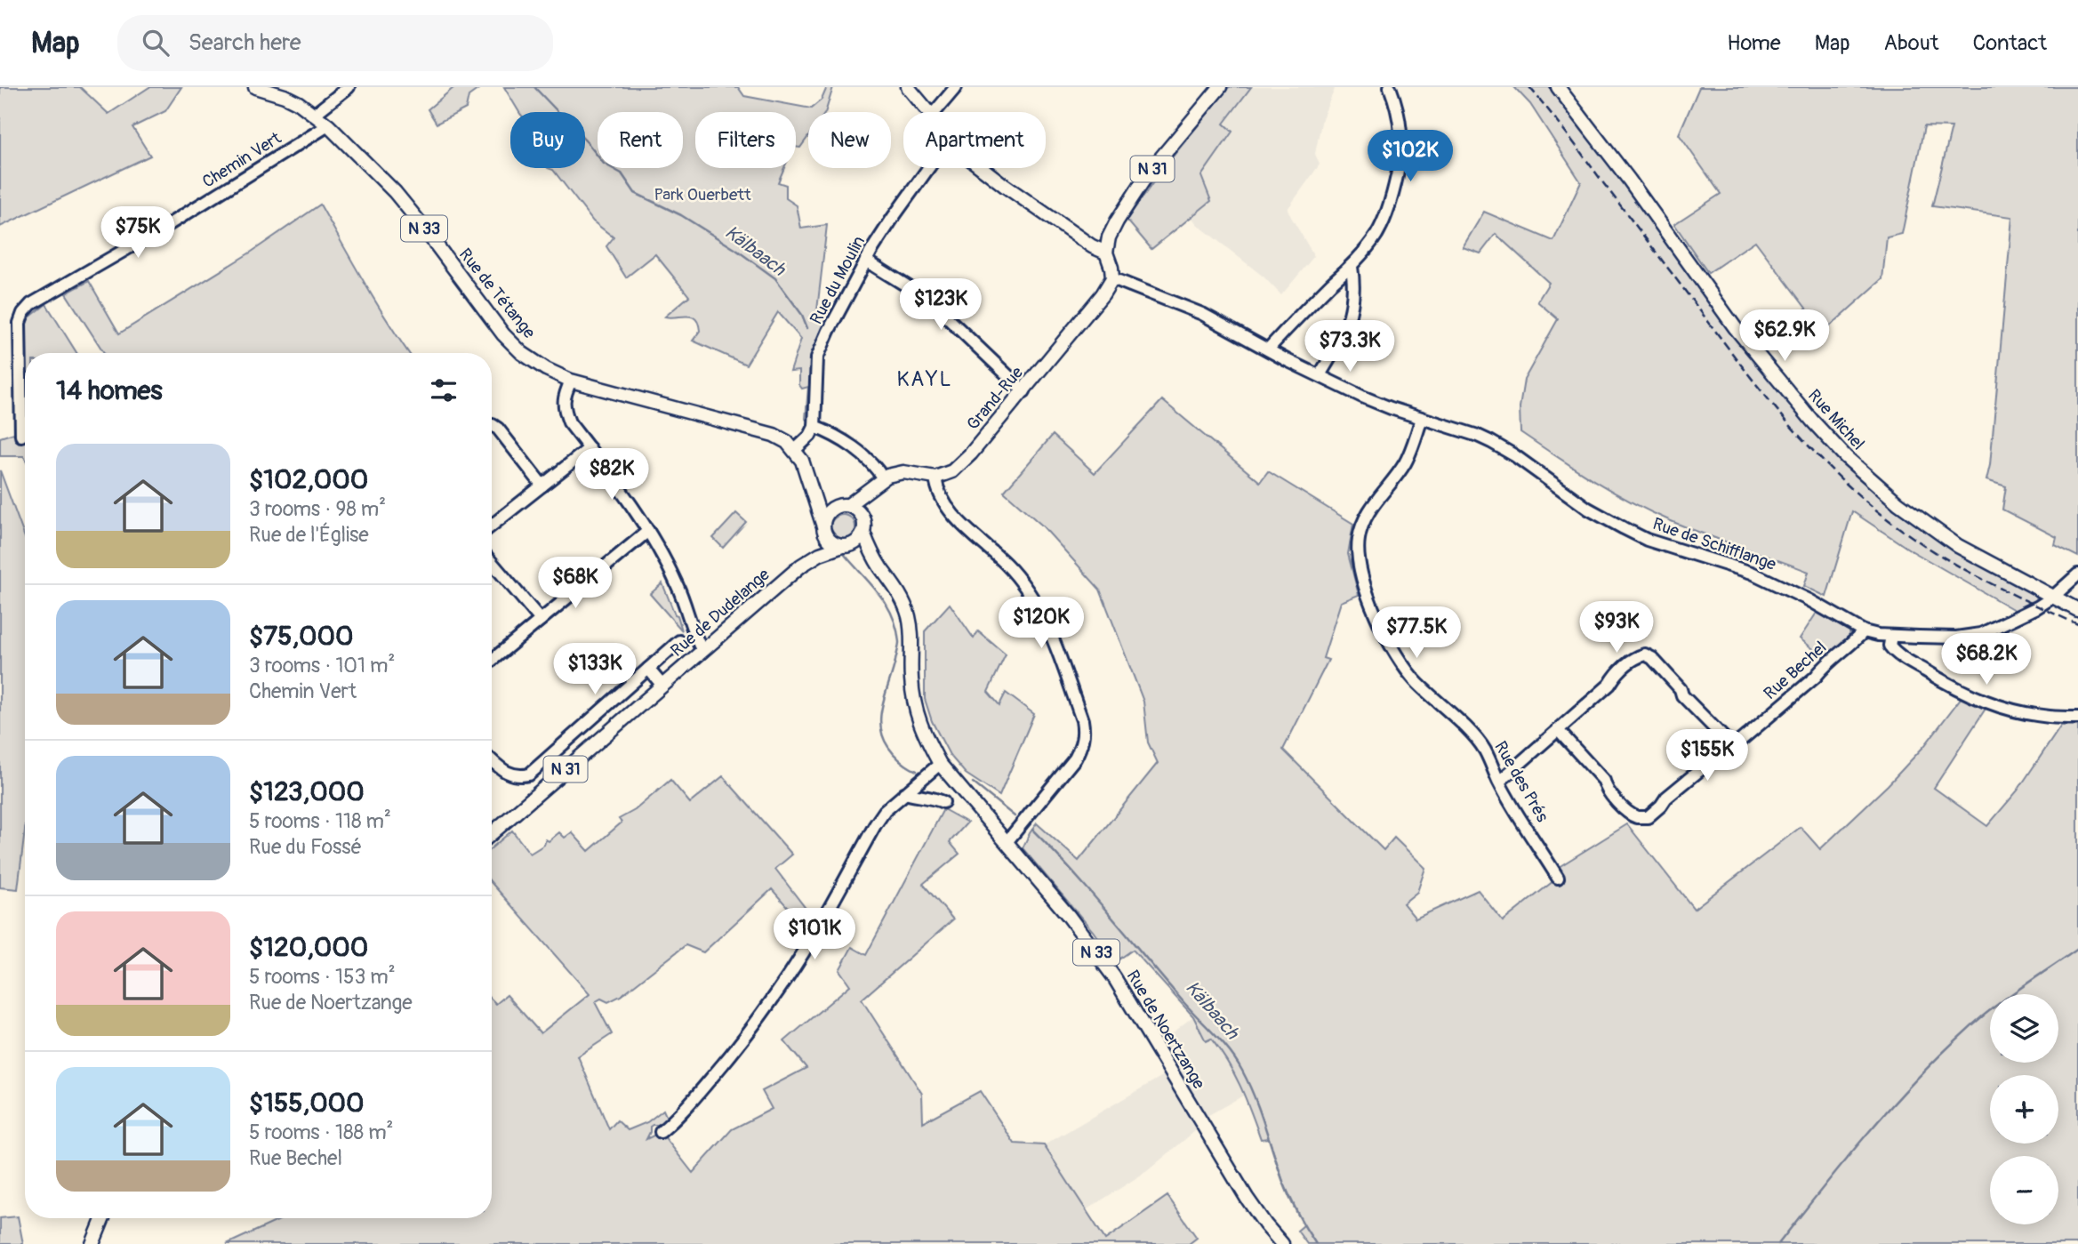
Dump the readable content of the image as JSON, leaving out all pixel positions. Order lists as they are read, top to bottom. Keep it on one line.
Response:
{"streets":{"main road":["N 31","N 33","Rue de Tétange","Grand-Rue","Rue Michel","Rue de Dudelange","Rue de Noertzange"],"street":["Chemin Vert","Rue du Moulin","Rue de Schifflange","Rue Bechel","Rue des Prés"]},"crossings":[["Chemin Vert","Rue de Tétange"],["N 33","Rue de Dudelange"],["N 33","Rue de Noertzange"],["Grand-Rue","Rue de Schifflange"],["Rue Michel","Rue de Schifflange"],["Rue de Schifflange","Rue Bechel"],["Rue de Schifflange","Rue des Prés"]],"districts":["KAYL"],"water":["Kälbaach"],"parks":["Park Ouerbett"],"page":{"header":"Map","search":"Search here","nav":["Home","Map","About","Contact"],"chip":["Buy","Rent","Filters","New","Apartment"],"price":["$102K","$75K","$123K","$62.9K","$73.3K","$82K","$68K","$120K","$93K","$77.5K","$68.2K","$133K","$155K","$101K"],"heading":"14 homes","list":[{"name":"$102,000","note":"3 rooms · 98 m² · Rue de l'Église"},{"name":"$75,000","note":"3 rooms · 101 m² · Chemin Vert"},{"name":"$123,000","note":"5 rooms · 118 m² · Rue du Fossé"},{"name":"$120,000","note":"5 rooms · 153 m² · Rue de Noertzange"},{"name":"$155,000","note":"5 rooms · 188 m² · Rue Bechel"}],"map_buttons":["+","−"]}}
